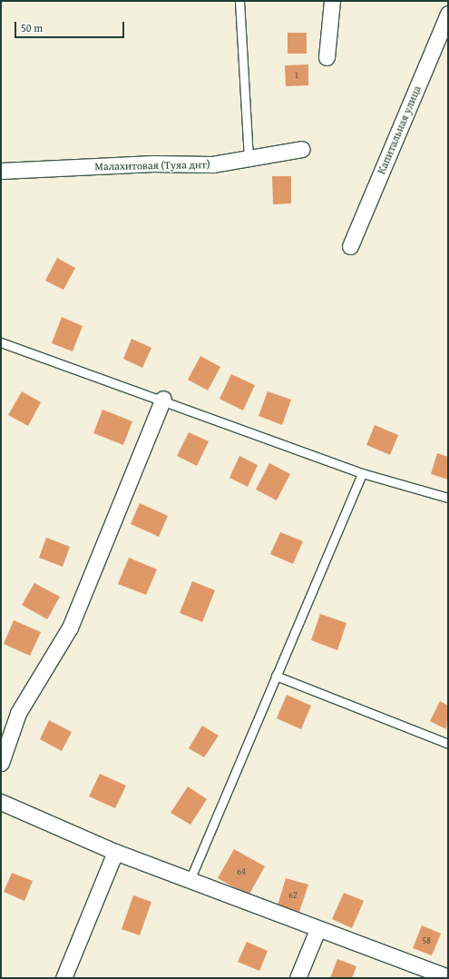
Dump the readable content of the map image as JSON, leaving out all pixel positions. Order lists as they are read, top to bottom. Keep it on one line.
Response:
{"streets":{"street":["Капитальная улица","Малахитовая (Туяа днт)"]},"house_numbers":["1","64","62","58"],"scale_bar":"50 m"}
